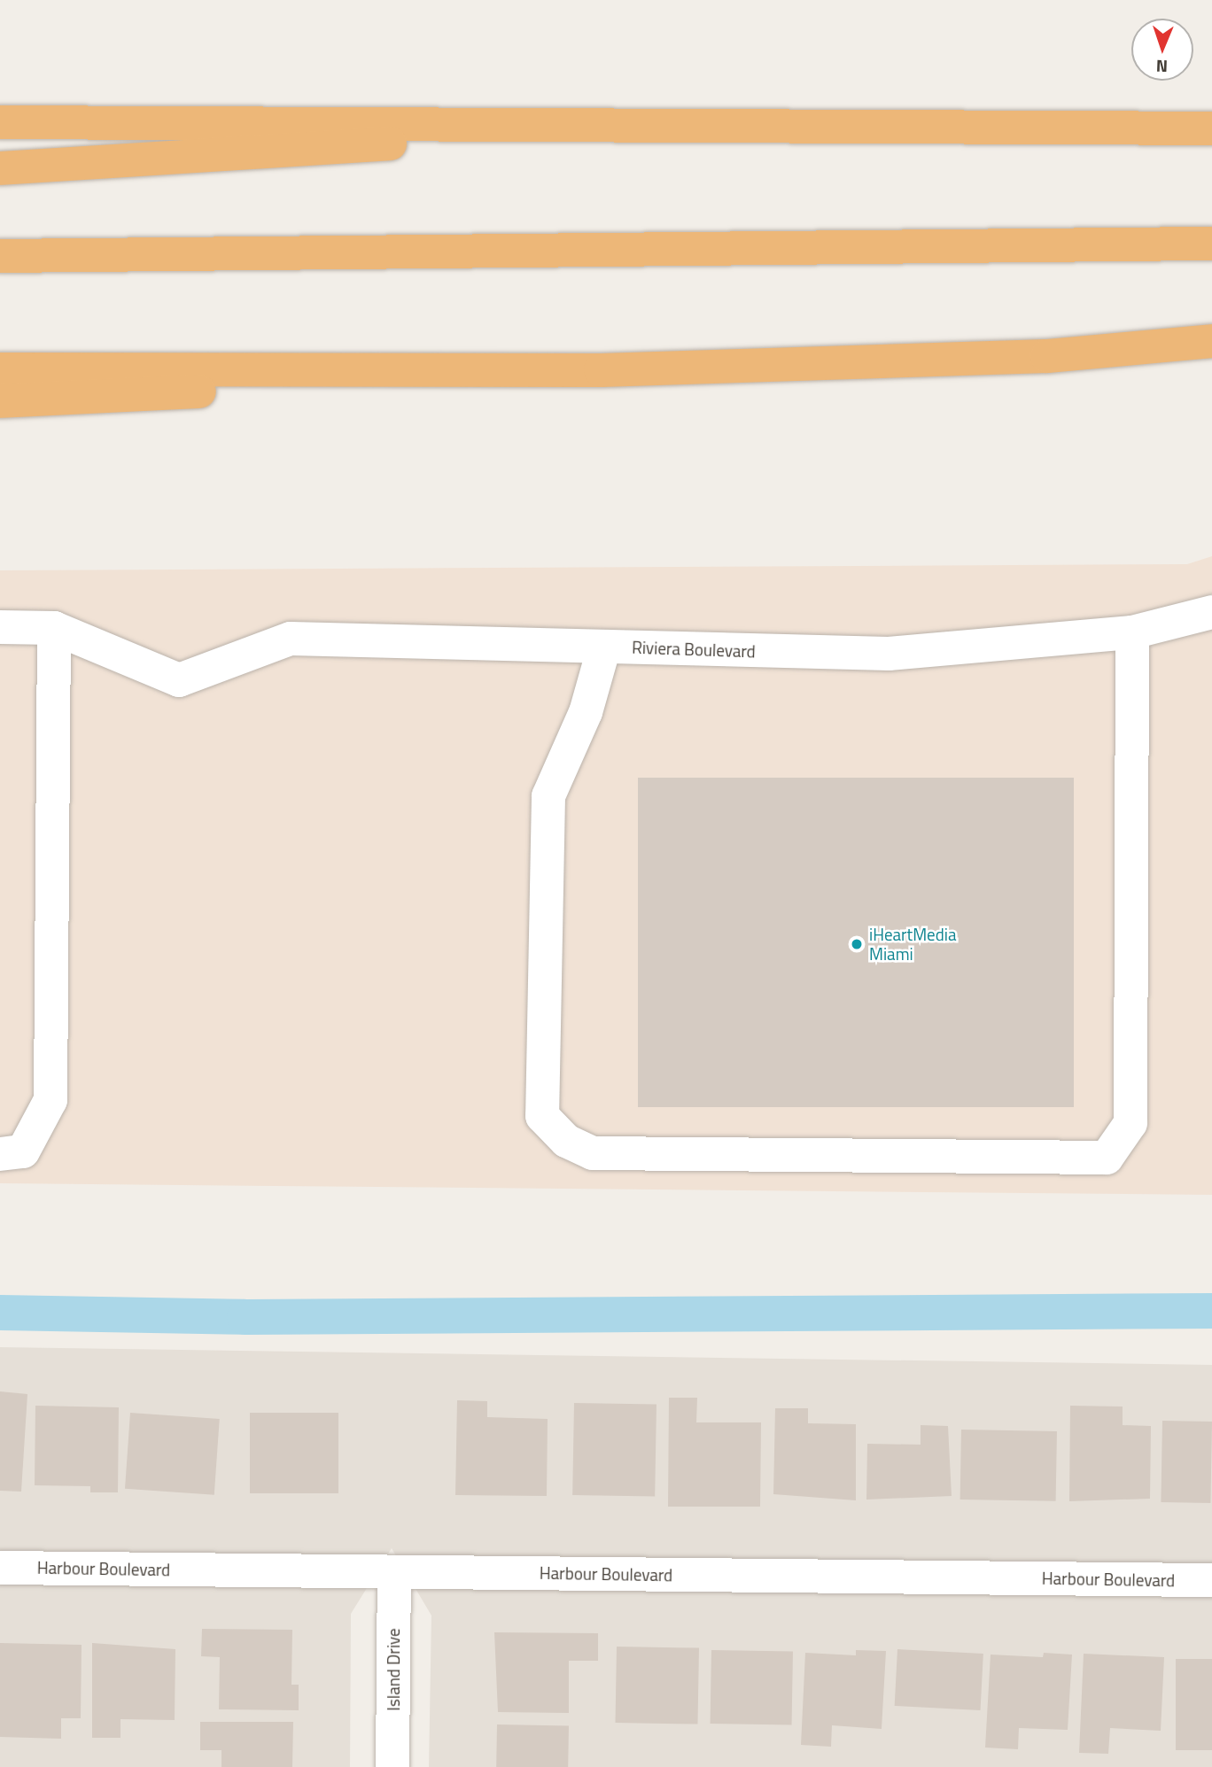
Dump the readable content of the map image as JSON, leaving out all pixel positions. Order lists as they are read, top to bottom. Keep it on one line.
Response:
{"streets":{"street":["Riviera Boulevard","Harbour Boulevard","Island Drive"]},"crossings":[["Harbour Boulevard","Island Drive"]],"places":["iHeartMedia Miami"],"north":"bottom"}
